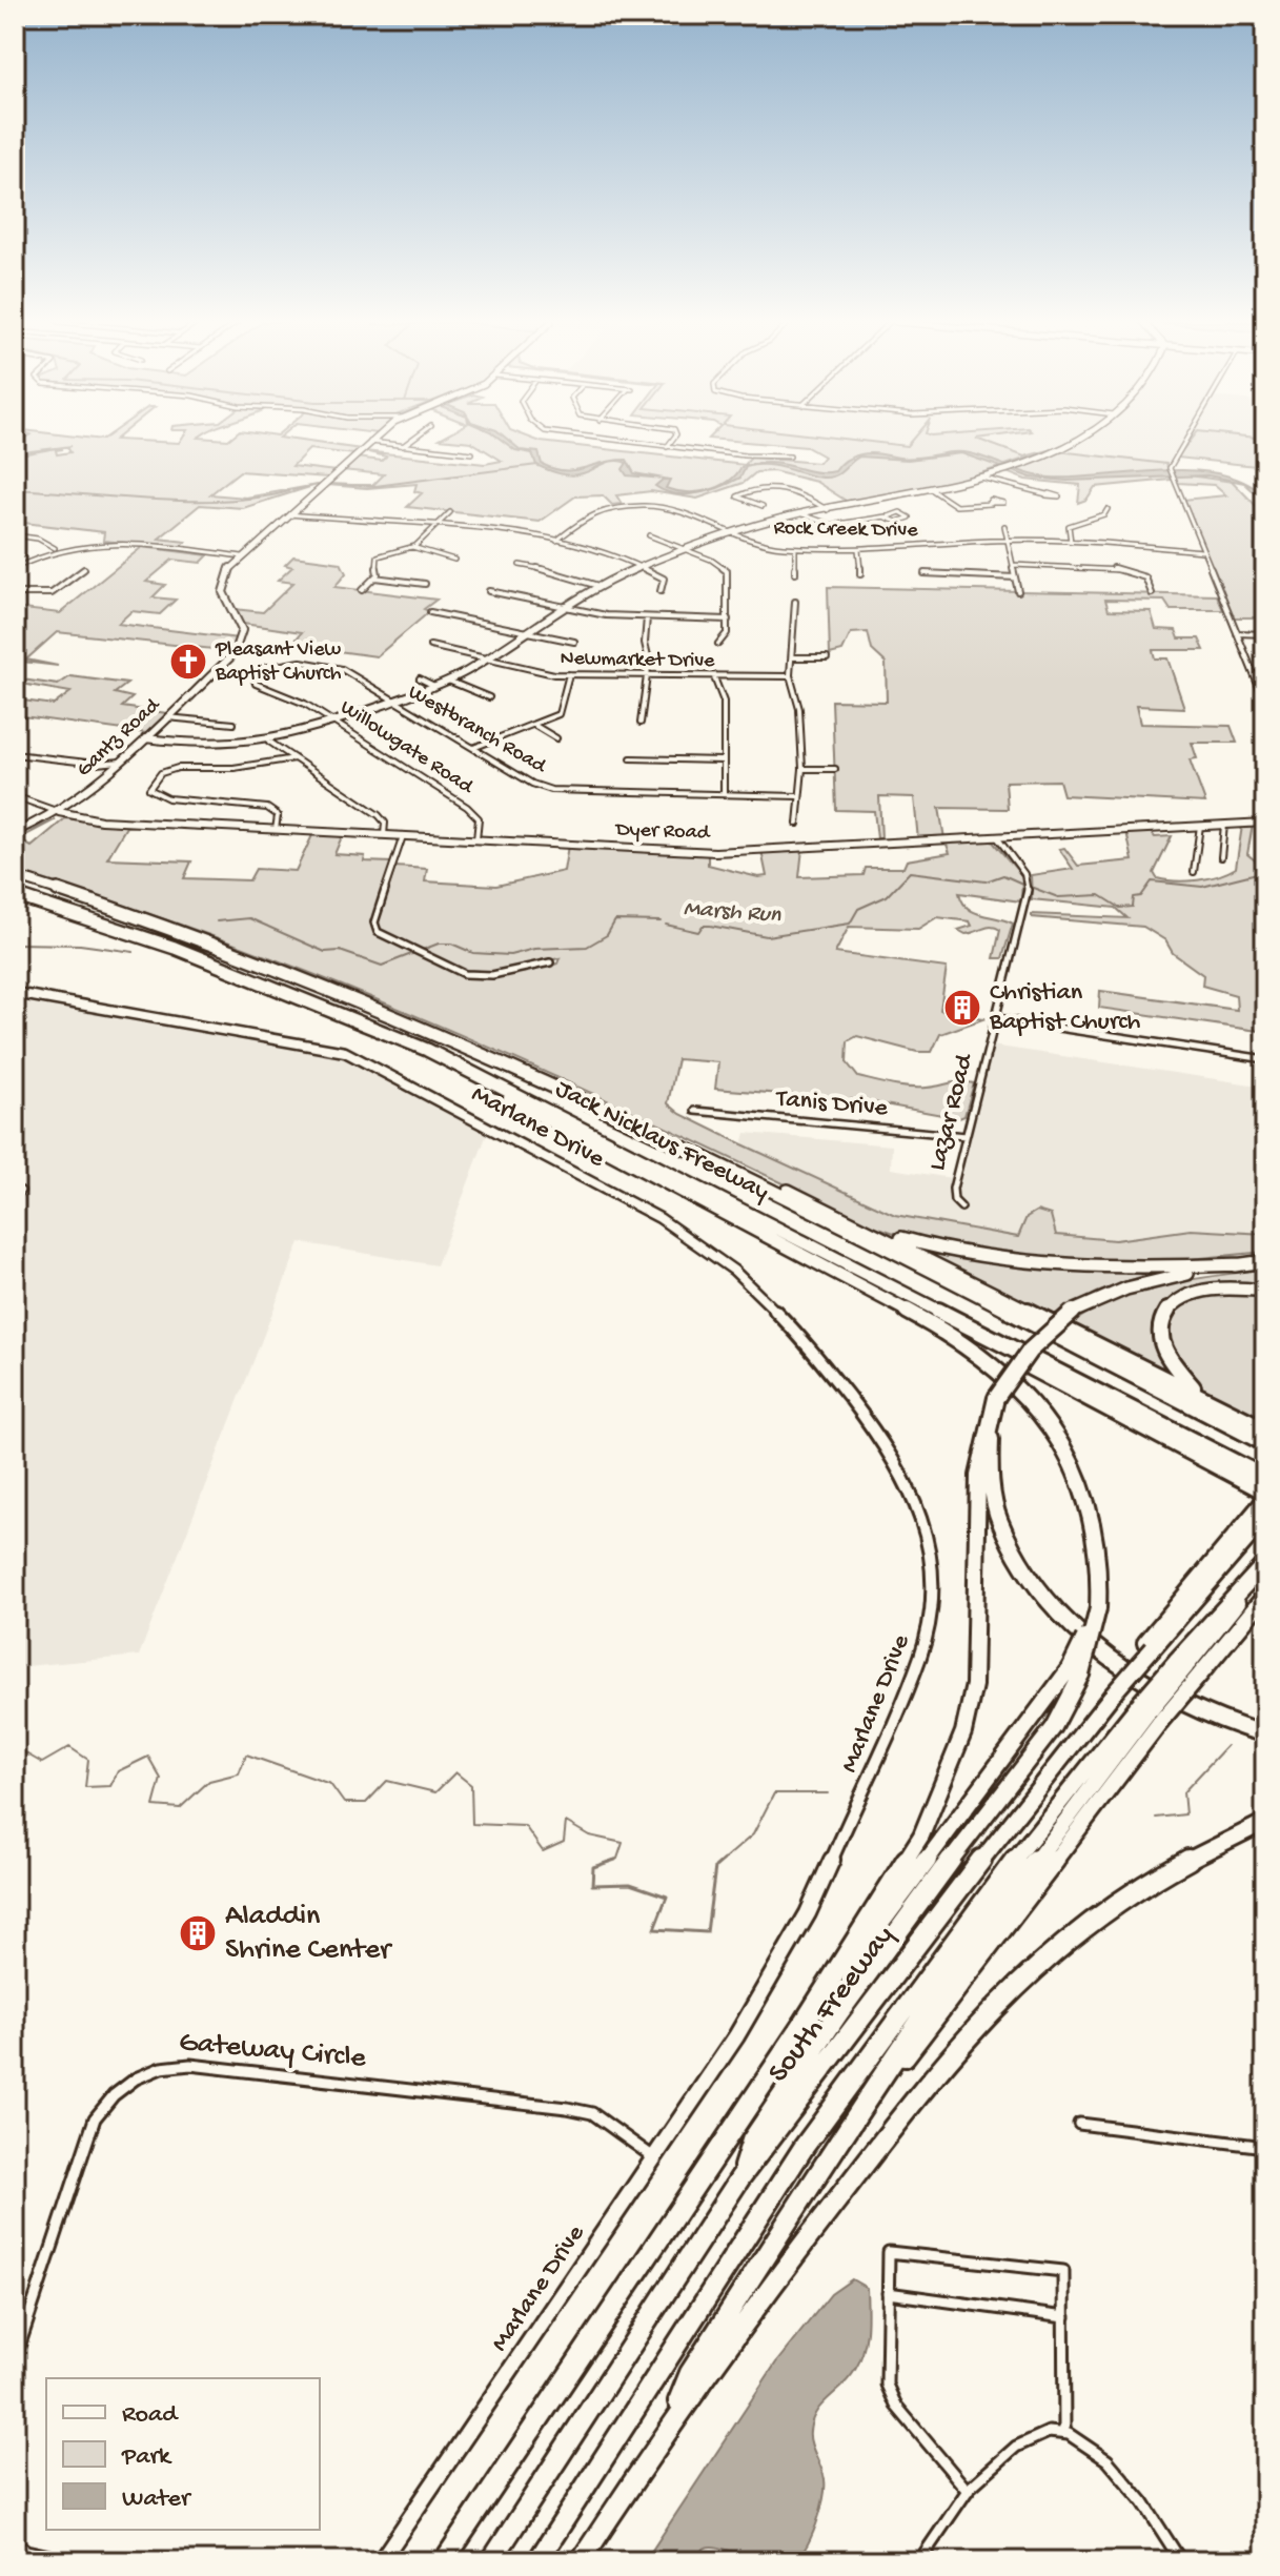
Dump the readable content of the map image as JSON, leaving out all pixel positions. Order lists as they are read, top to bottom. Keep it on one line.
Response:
{"streets":{"highway":["Jack Nicklaus Freeway","South Freeway"],"main road":["Gantz Road","Dyer Road","Marlane Drive"],"street":["Rock Creek Drive","Newmarket Drive","Westbranch Road","Willowgate Road","Tanis Drive","Lazar Road","Gateway Circle"]},"crossings":[["Westbranch Road","Willowgate Road"],["Gantz Road","Dyer Road"],["Willowgate Road","Dyer Road"],["Dyer Road","Lazar Road"],["Tanis Drive","Lazar Road"],["Marlane Drive","Gateway Circle"]],"water":["Marsh Run"],"places":{"church":["Pleasant View Baptist Church"],"building":["Christian Baptist Church","Aladdin Shrine Center"]},"legend":["Road","Park","Water"]}
